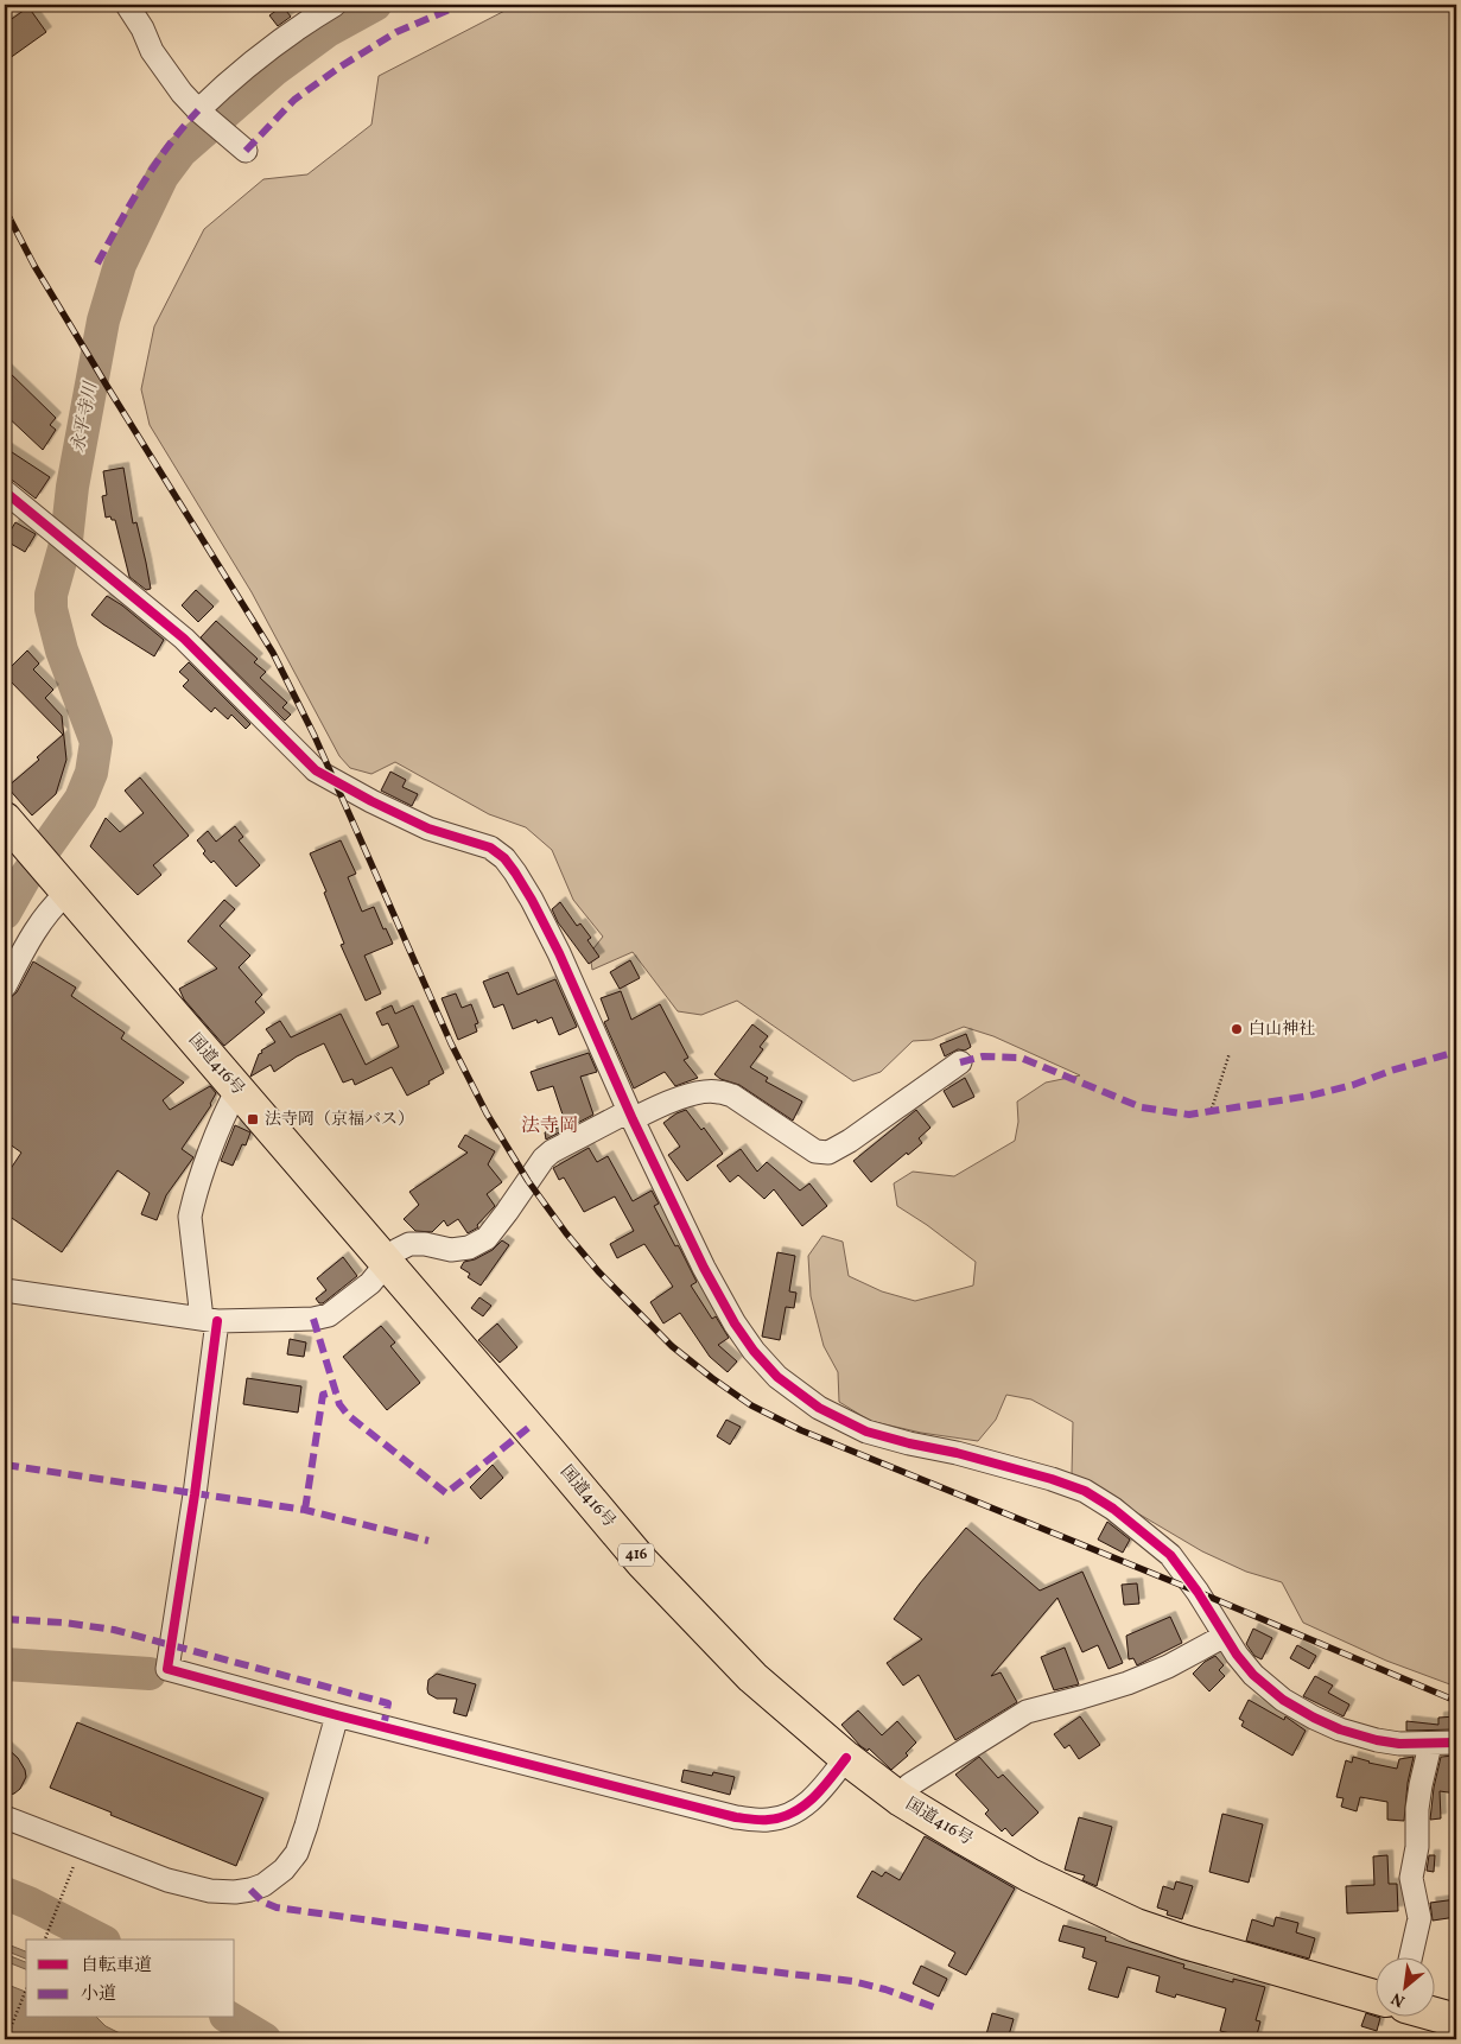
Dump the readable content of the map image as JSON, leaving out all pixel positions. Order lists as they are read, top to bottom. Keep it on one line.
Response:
{"streets":{"highway":["国道416号","416"]},"districts":["法寺岡"],"water":["永平寺川"],"places":{"other":["白山神社"],"transit":["法寺岡（京福バス）"]},"legend":["自転車道","小道"],"north":"bottom left"}
